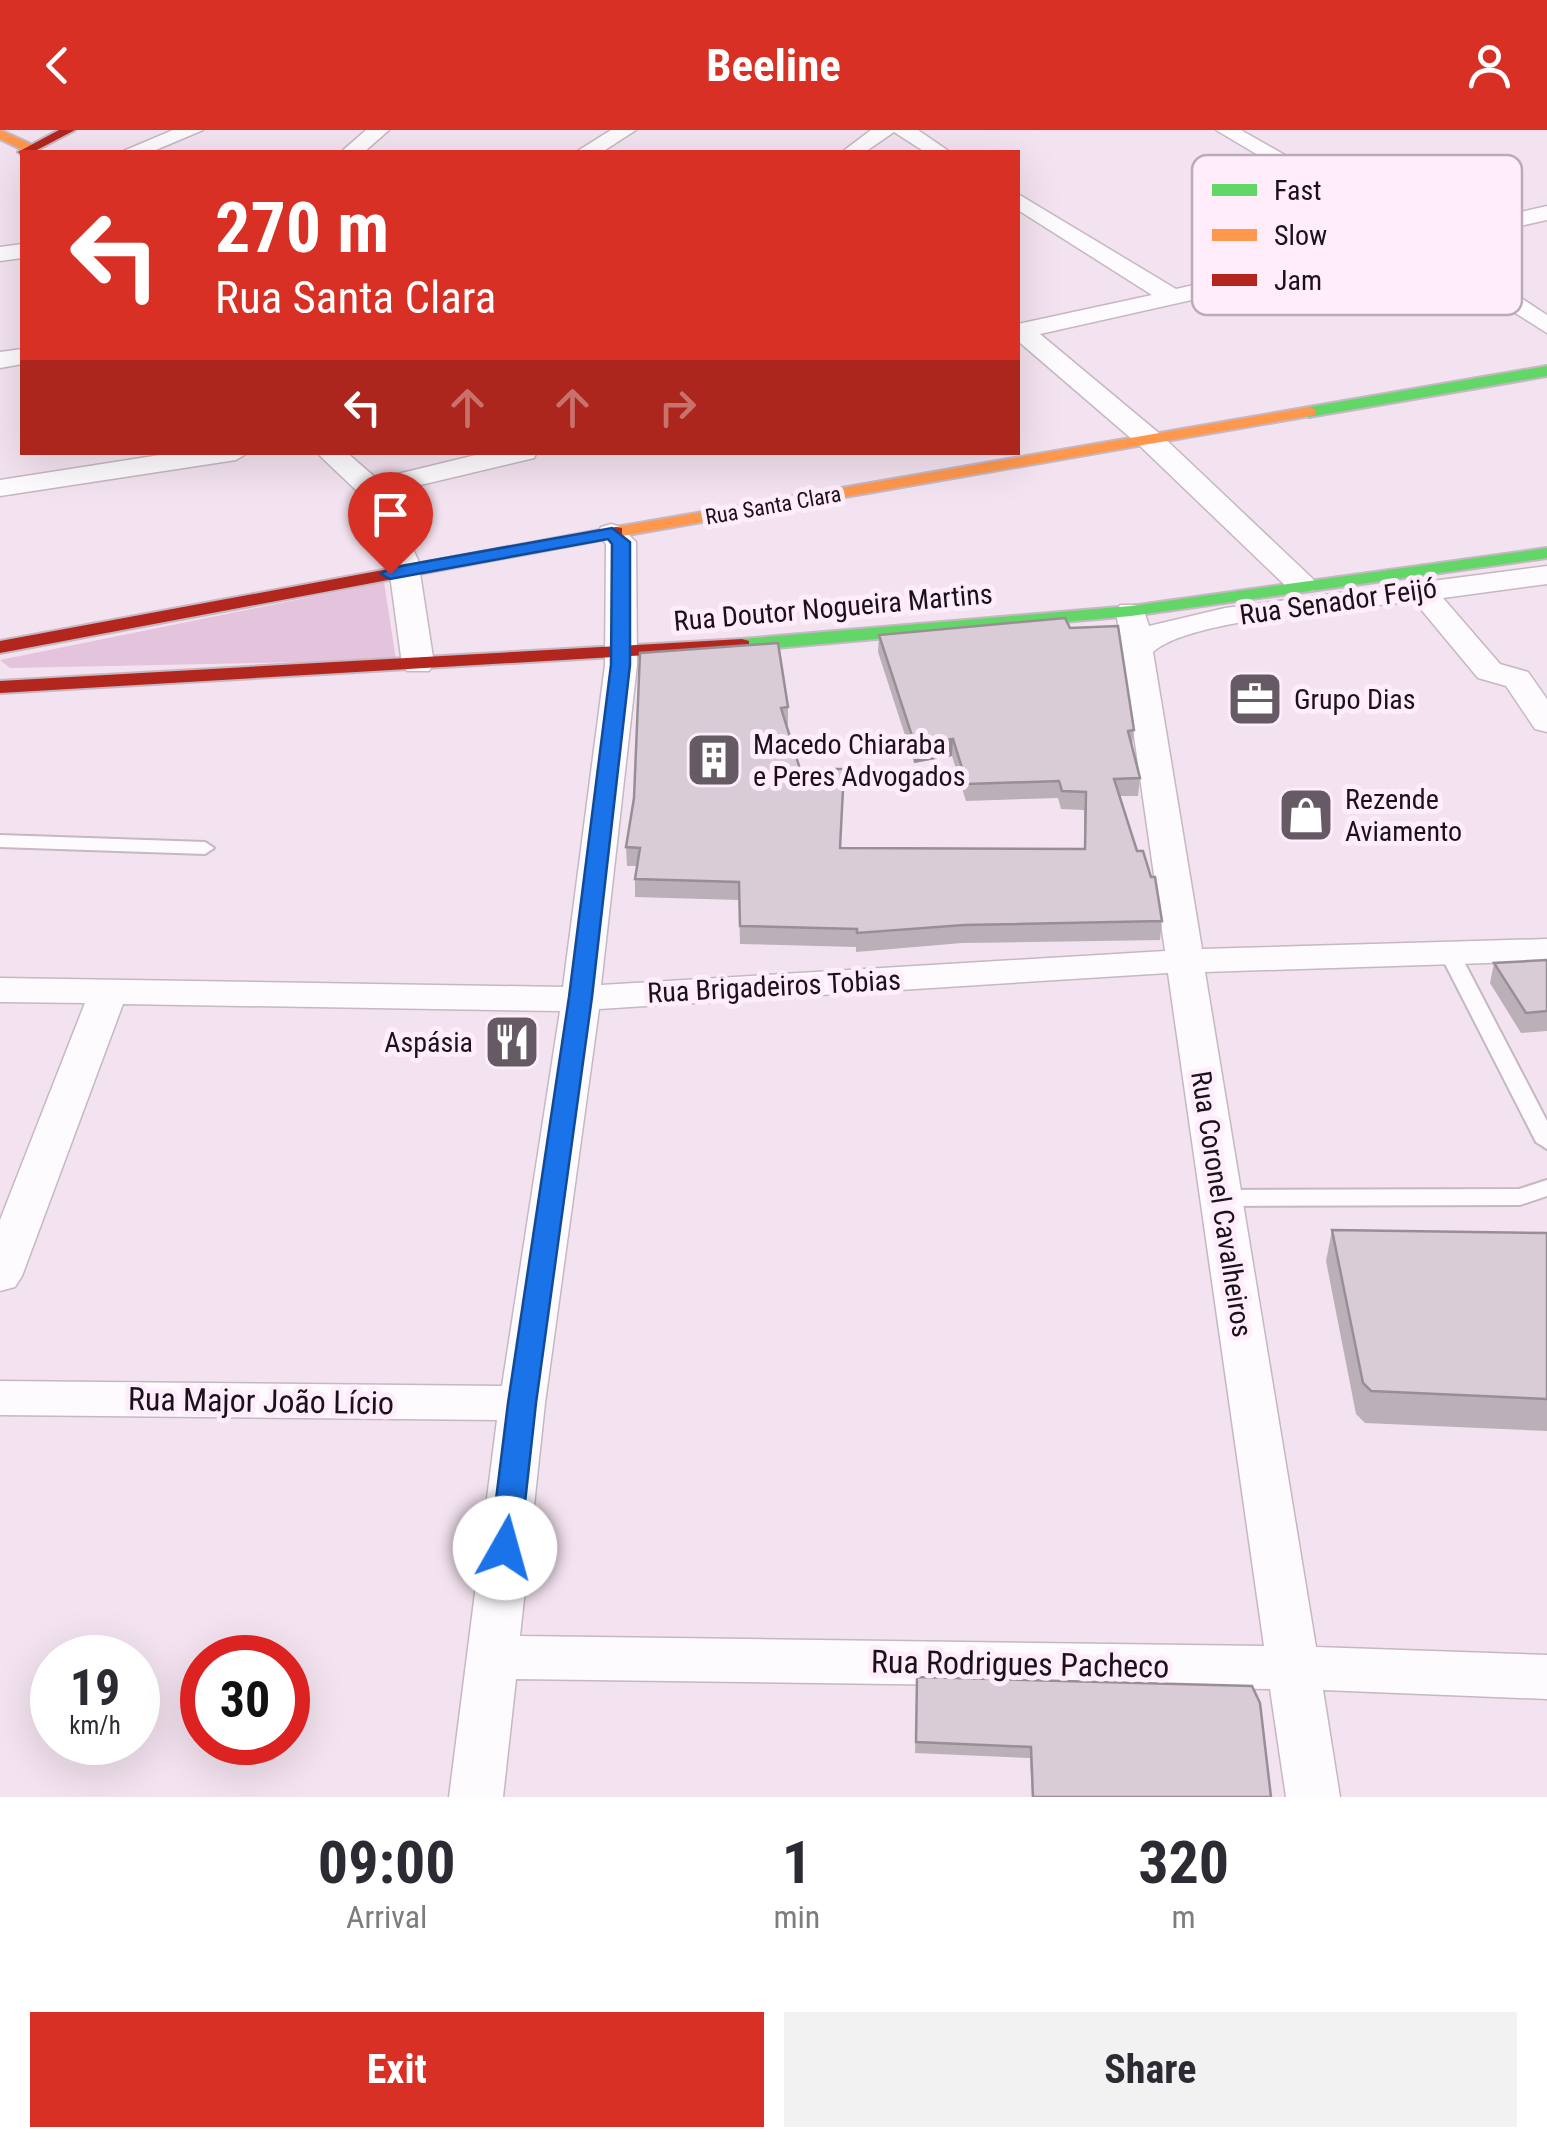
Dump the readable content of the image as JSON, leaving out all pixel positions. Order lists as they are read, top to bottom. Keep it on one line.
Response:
{"streets":{"main road":["Rua Santa Clara","Rua Doutor Nogueira Martins"],"street":["Rua Senador Feijó","Rua Brigadeiros Tobias","Rua Coronel Cavalheiros","Rua Major João Lício","Rua Rodrigues Pacheco"]},"crossings":[["Rua Senador Feijó","Rua Doutor Nogueira Martins"],["Rua Senador Feijó","Rua Coronel Cavalheiros"],["Rua Doutor Nogueira Martins","Rua Coronel Cavalheiros"],["Rua Brigadeiros Tobias","Rua Coronel Cavalheiros"],["Rua Coronel Cavalheiros","Rua Rodrigues Pacheco"]],"places":{"office":["Grupo Dias"],"building":["Macedo Chiaraba e Peres Advogados"],"shop":["Rezende Aviamento"],"restaurant":["Aspásia"]},"legend":["Fast","Slow","Jam"],"page":{"header":"Beeline","turn":["270 m","Rua Santa Clara"],"speed":"19 km/h","limit":"30","eta":["09:00","Arrival","1","min","320","m"],"buttons":["Exit","Share"]}}
